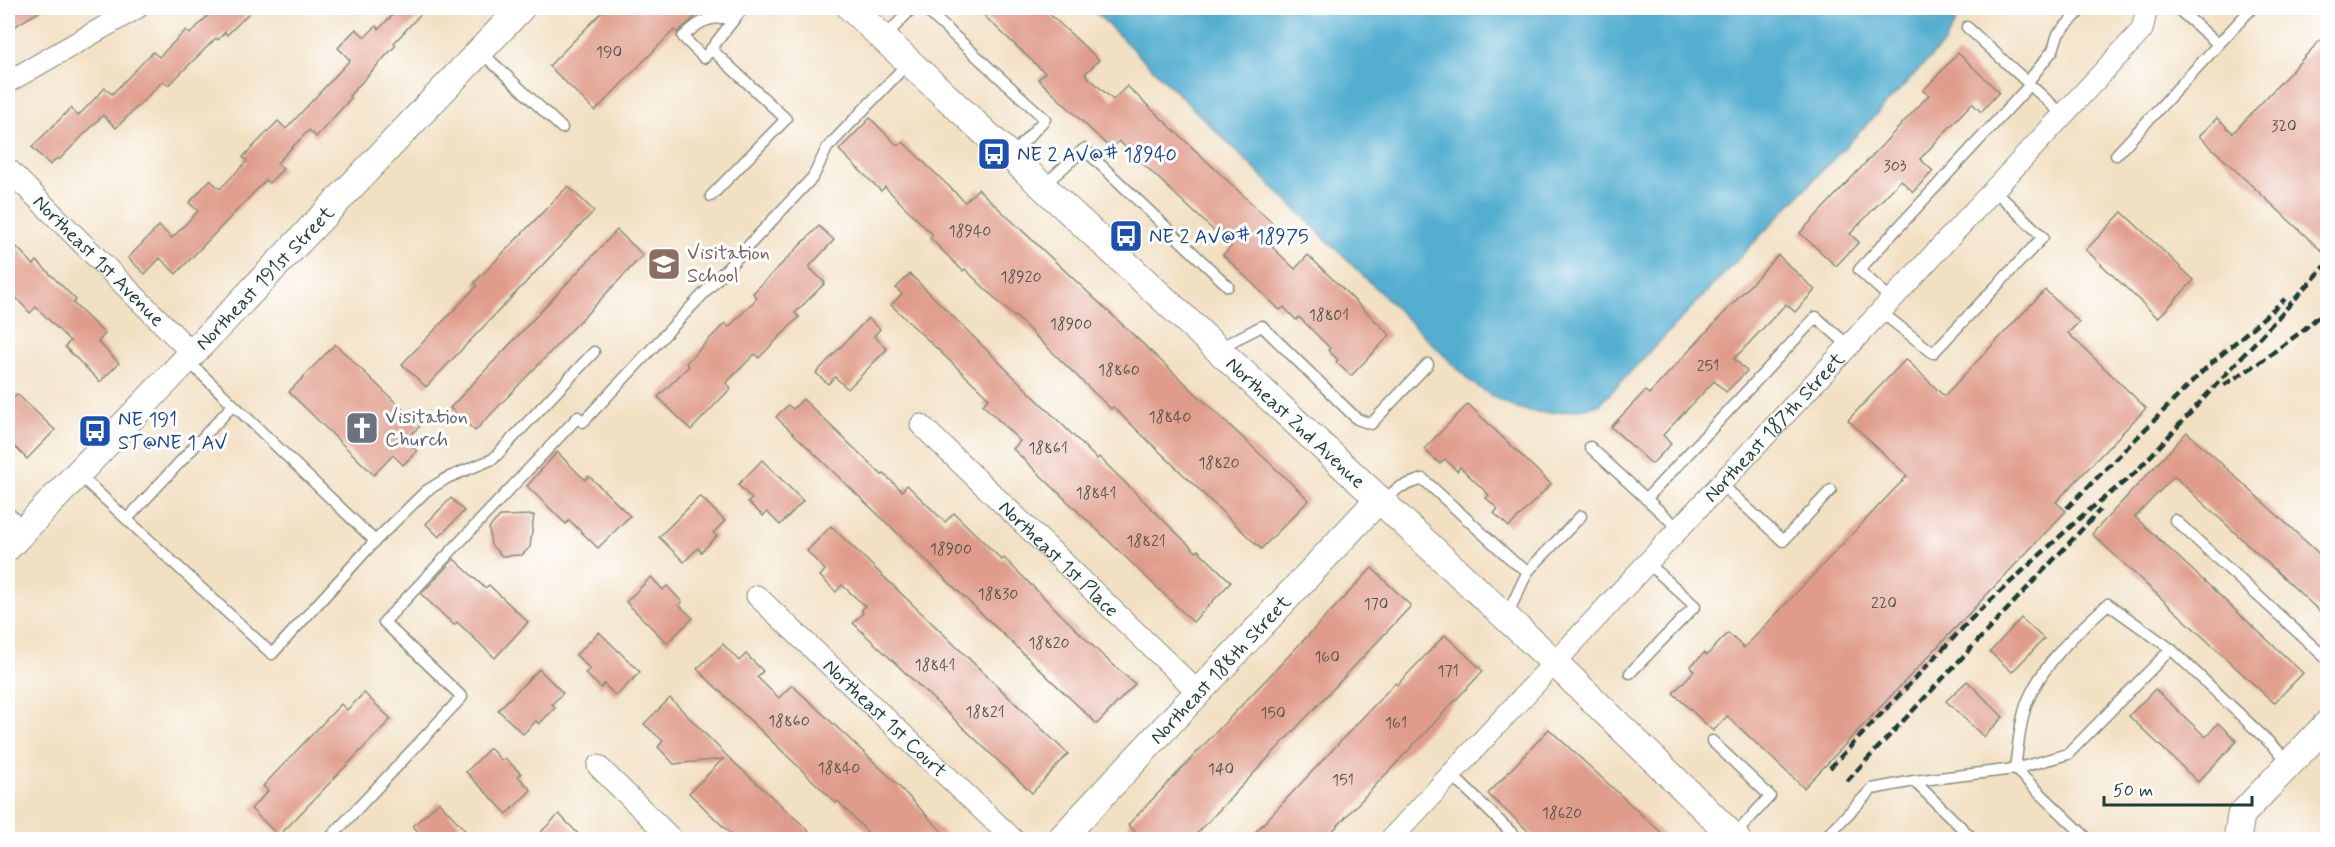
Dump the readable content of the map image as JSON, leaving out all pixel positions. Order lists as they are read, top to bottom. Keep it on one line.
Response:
{"streets":{"street":["Northeast 1st Avenue","Northeast 191st Street","Northeast 2nd Avenue","Northeast 187th Street","Northeast 1st Place","Northeast 188th Street","Northeast 1st Court"]},"crossings":[["Northeast 1st Avenue","Northeast 191st Street"],["Northeast 2nd Avenue","Northeast 187th Street"],["Northeast 2nd Avenue","Northeast 188th Street"],["Northeast 1st Place","Northeast 188th Street"]],"places":{"bus stop":["NE 2 AV@# 18940","NE 2 AV@# 18975","NE 191 ST@NE 1 AV"],"school or university":["Visitation School"],"church":["Visitation Church"]},"house_numbers":["190","320","303","18940","18920","18801","18900","251","18860","18840","18861","18820","18841","18821","18900","18830","220","170","18820","160","18841","171","18821","150","18860","161","18840","140","151","18620"],"scale_bar":"50 m"}
